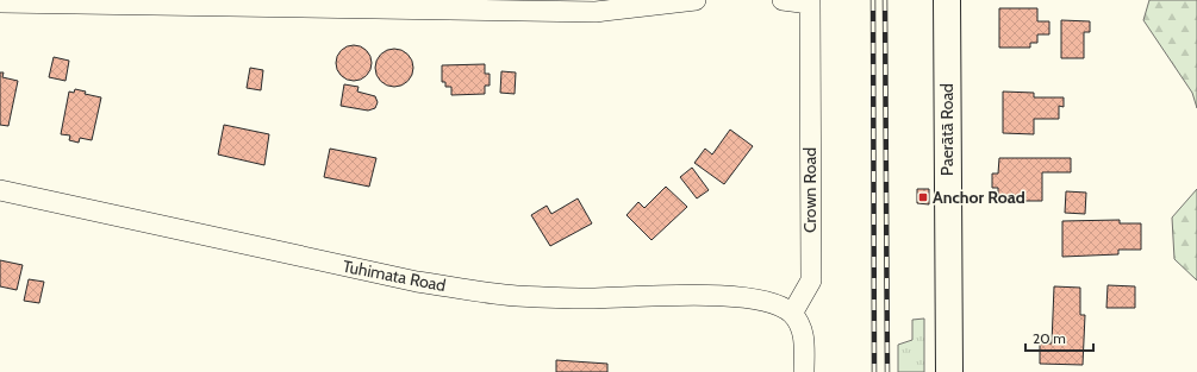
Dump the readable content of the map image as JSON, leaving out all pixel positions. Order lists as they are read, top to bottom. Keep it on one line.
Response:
{"streets":{"highway":["Paerātā Road"],"street":["Crown Road","Tuhimata Road"]},"crossings":[["Crown Road","Tuhimata Road"]],"places":{"transit":["Anchor Road"]},"scale_bar":"20 m"}
